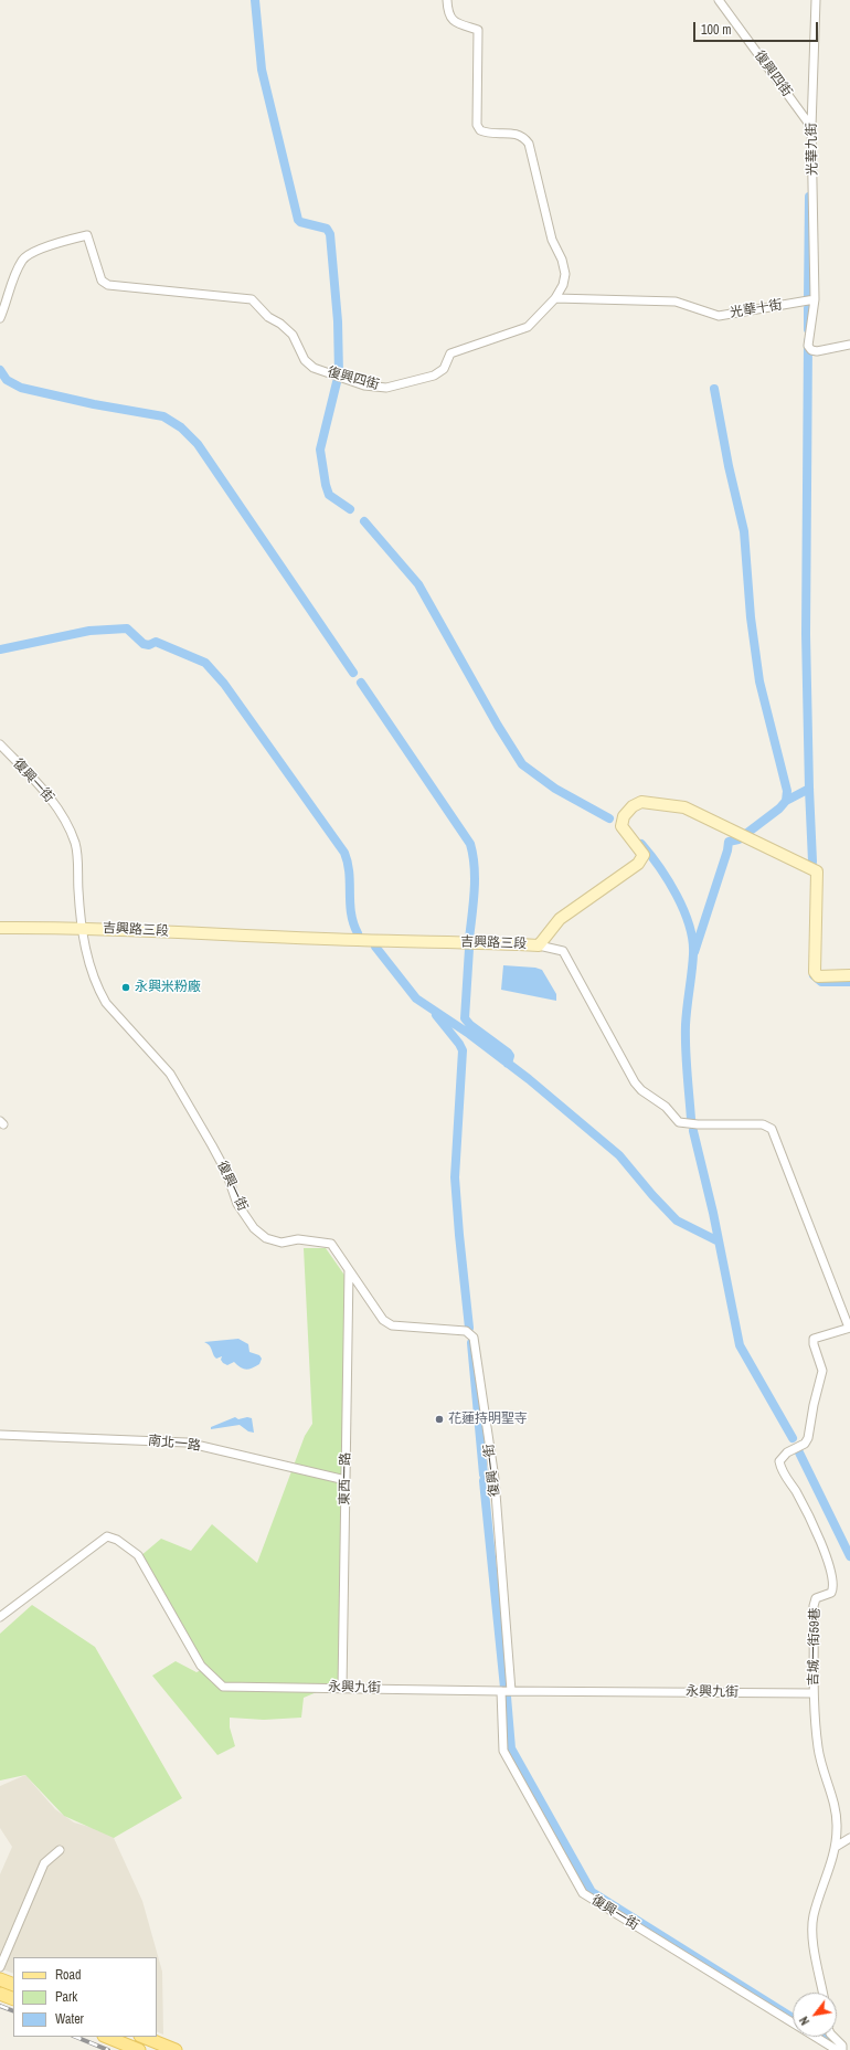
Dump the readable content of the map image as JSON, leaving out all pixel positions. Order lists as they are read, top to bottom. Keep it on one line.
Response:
{"streets":{"street":["復興四街","光華九街","光華十街","復興一街","吉興路三段","南北一路","東西一路","吉城一街59巷","永興九街"]},"crossings":[["復興四街","光華九街"],["復興四街","光華十街"],["光華九街","光華十街"],["復興一街","吉興路三段"],["復興一街","東西一路"],["復興一街","永興九街"],["南北一路","東西一路"],["東西一路","永興九街"],["吉城一街59巷","永興九街"]],"places":["永興米粉廠","花蓮持明聖寺"],"legend":["Road","Park","Water"],"scale_bar":"100 m","north":"bottom left"}
